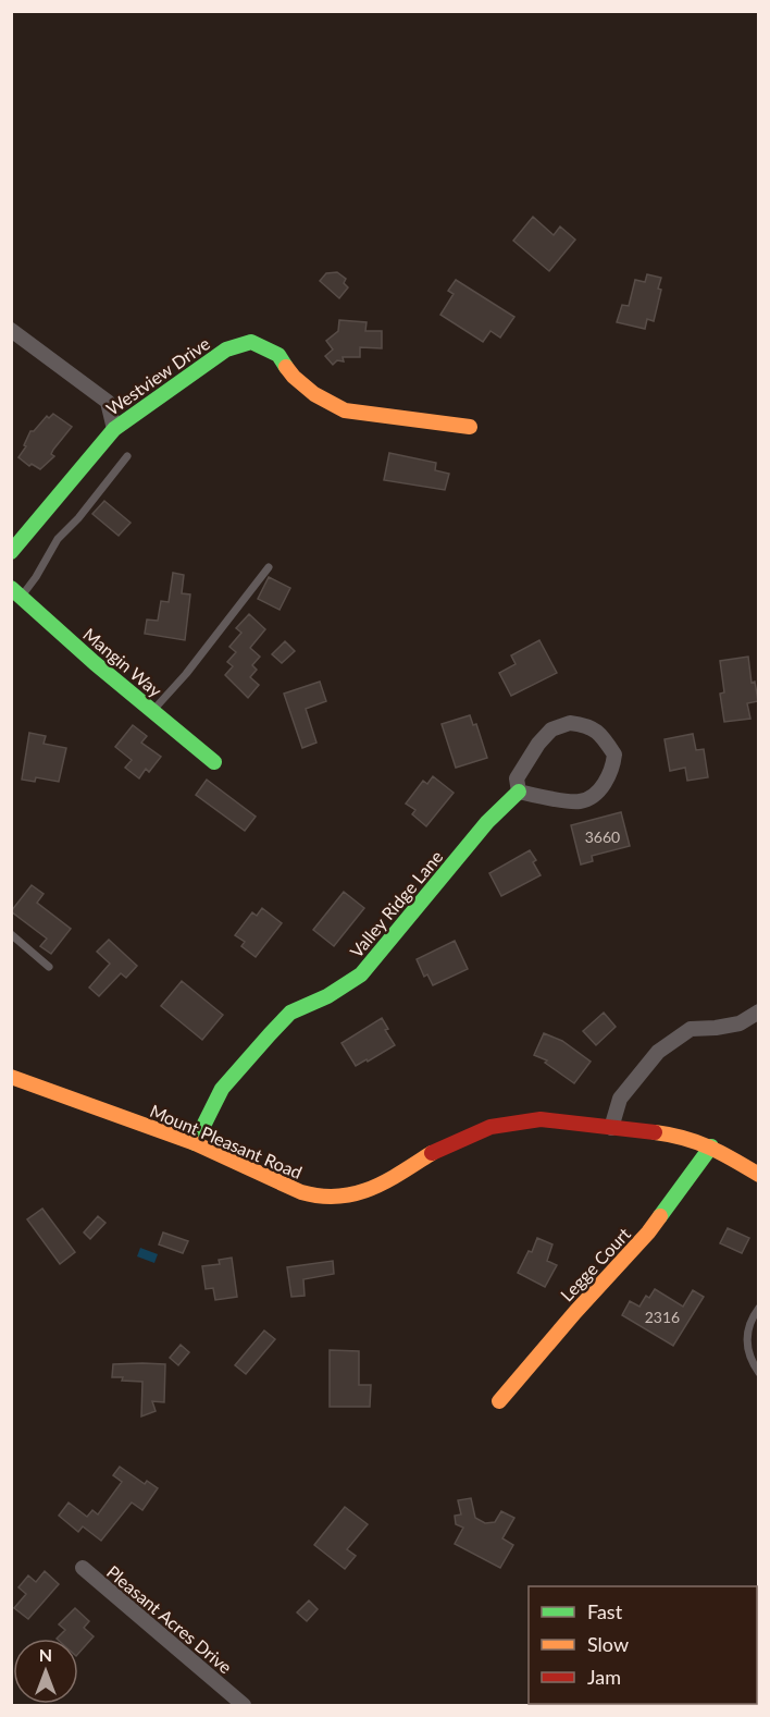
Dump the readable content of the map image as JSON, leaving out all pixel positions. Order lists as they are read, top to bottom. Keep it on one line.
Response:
{"streets":{"street":["Westview Drive","Mangin Way","Valley Ridge Lane","Mount Pleasant Road","Legge Court","Pleasant Acres Drive"]},"crossings":[["Valley Ridge Lane","Mount Pleasant Road"],["Mount Pleasant Road","Legge Court"]],"house_numbers":["3660","2316"],"legend":["Fast","Slow","Jam"],"north":"top"}
